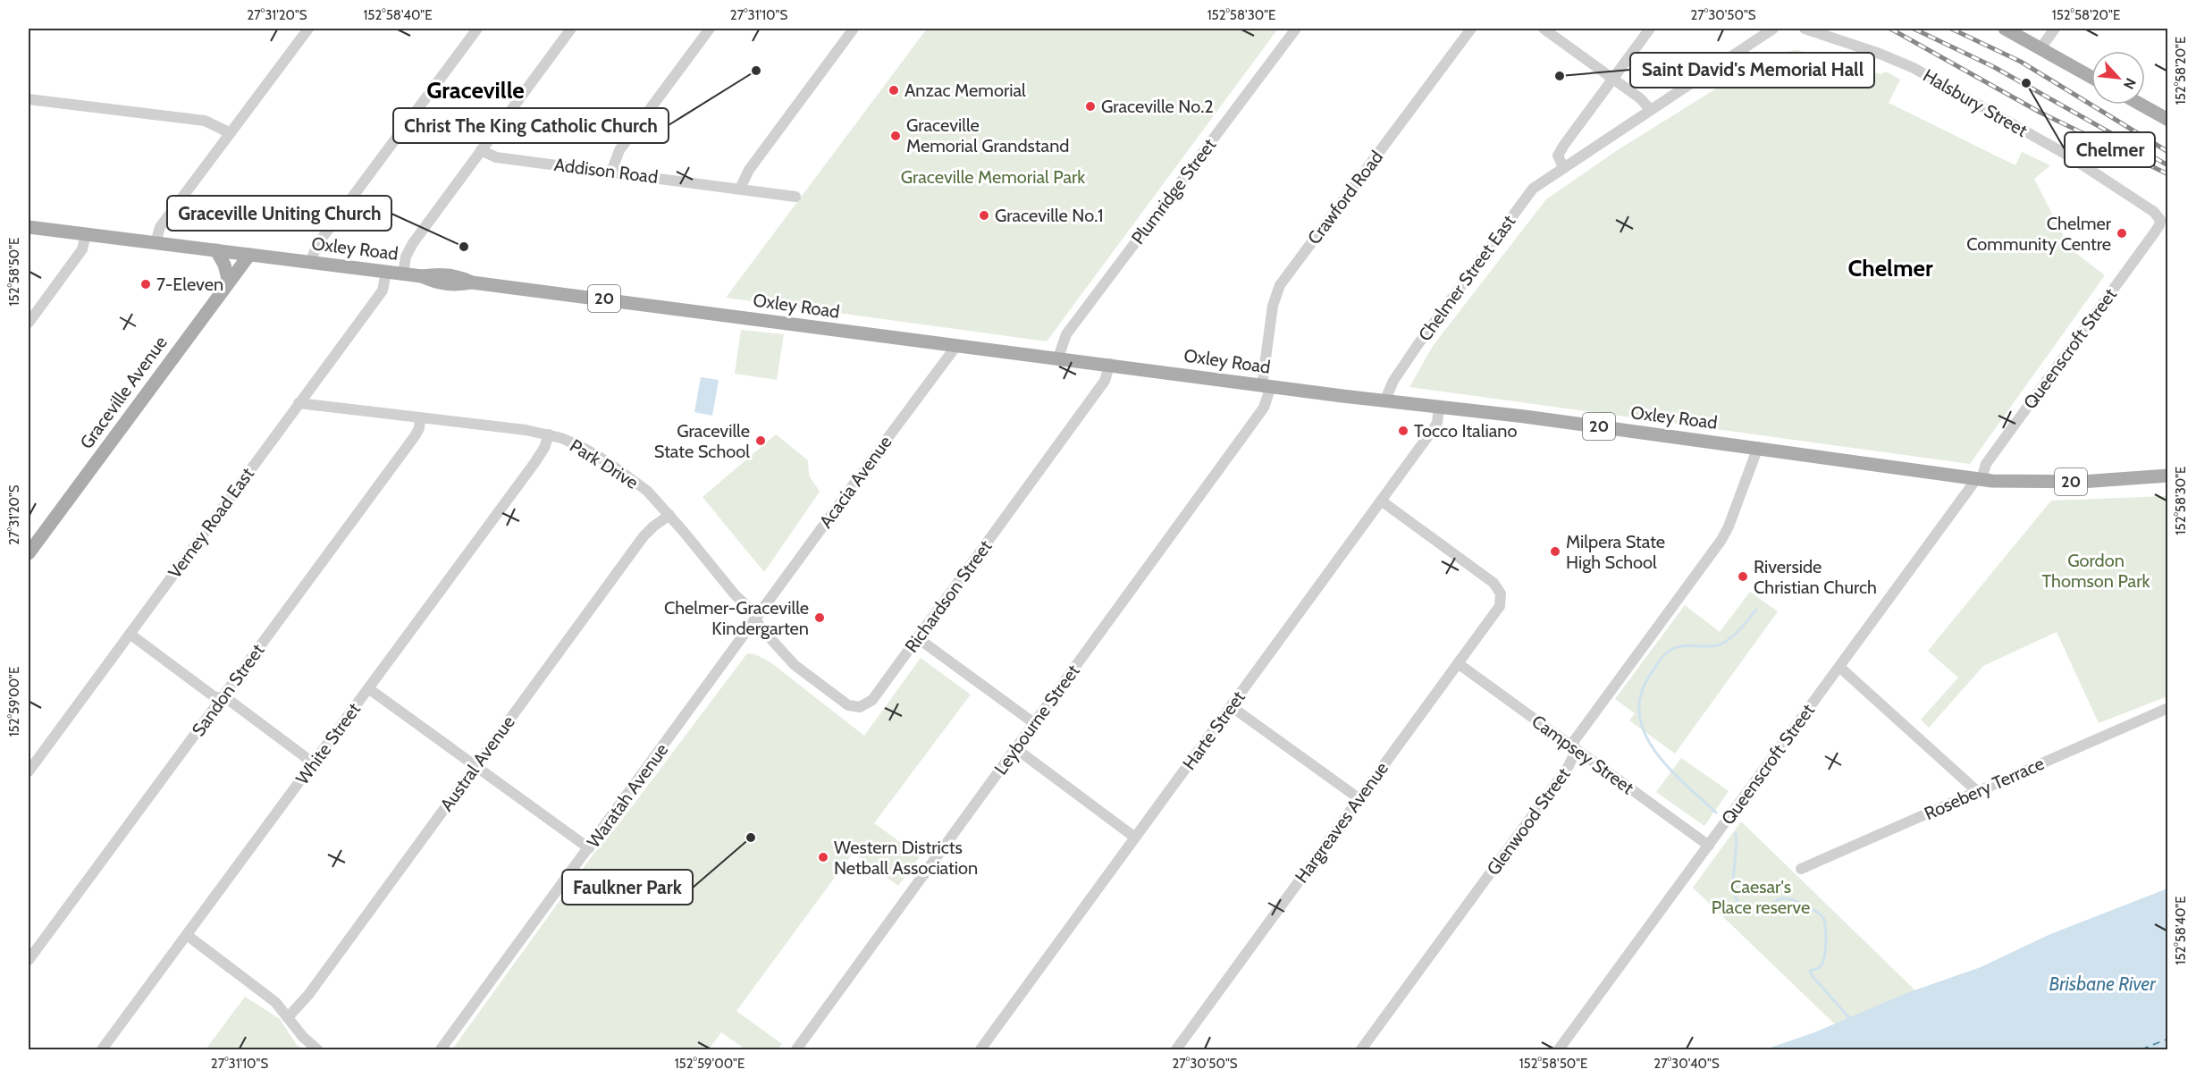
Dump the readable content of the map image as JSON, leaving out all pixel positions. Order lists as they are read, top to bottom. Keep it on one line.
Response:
{"streets":{"main road":["Oxley Road","20","Graceville Avenue"],"street":["Halsbury Street","Addison Road","Plumridge Street","Crawford Road","Chelmer Street East","Queenscroft Street","Park Drive","Acacia Avenue","Verney Road East","Richardson Street","Sandon Street","Leybourne Street","Harte Street","White Street","Campsey Street","Austral Avenue","Rosebery Terrace","Waratah Avenue","Glenwood Street","Hargreaves Avenue"]},"crossings":[["Halsbury Street","Queenscroft Street"],["Plumridge Street","Oxley Road"],["Crawford Road","Oxley Road"],["Crawford Road","Leybourne Street"],["Oxley Road","Chelmer Street East"],["Oxley Road","20"],["Oxley Road","Queenscroft Street"],["Oxley Road","Graceville Avenue"],["Oxley Road","Acacia Avenue"],["Oxley Road","Verney Road East"],["Oxley Road","Richardson Street"],["Oxley Road","Leybourne Street"],["Oxley Road","Harte Street"],["Oxley Road","Glenwood Street"],["20","Queenscroft Street"],["Queenscroft Street","Campsey Street"],["Park Drive","Acacia Avenue"],["Park Drive","Verney Road East"],["Park Drive","Richardson Street"],["Park Drive","Sandon Street"],["Park Drive","White Street"],["Park Drive","Austral Avenue"],["Park Drive","Waratah Avenue"],["Acacia Avenue","Richardson Street"],["Acacia Avenue","Waratah Avenue"],["Richardson Street","Waratah Avenue"],["Harte Street","Hargreaves Avenue"],["Campsey Street","Glenwood Street"],["Campsey Street","Hargreaves Avenue"]],"districts":["Graceville","Chelmer"],"water":["Brisbane River"],"parks":["Graceville Memorial Park","Gordon Thomson Park","Caesar's Place reserve"],"places":["Christ The King Catholic Church","Saint David's Memorial Hall","Chelmer","Anzac Memorial","Graceville No.2","Graceville Memorial Grandstand","Graceville No.1","Chelmer Community Centre","Graceville Uniting Church","7-Eleven","Tocco Italiano","Graceville State School","Milpera State High School","Riverside Christian Church","Chelmer-Graceville Kindergarten","Faulkner Park","Western Districts Netball Association"],"north":"bottom right","coordinates":["27°31'20\"S","152°58'40\"E","27°31'10\"S","152°58'30\"E","27°30'50\"S","152°58'20\"E","152°58'50\"E","152°59'00\"E","27°30'40\"S"]}
